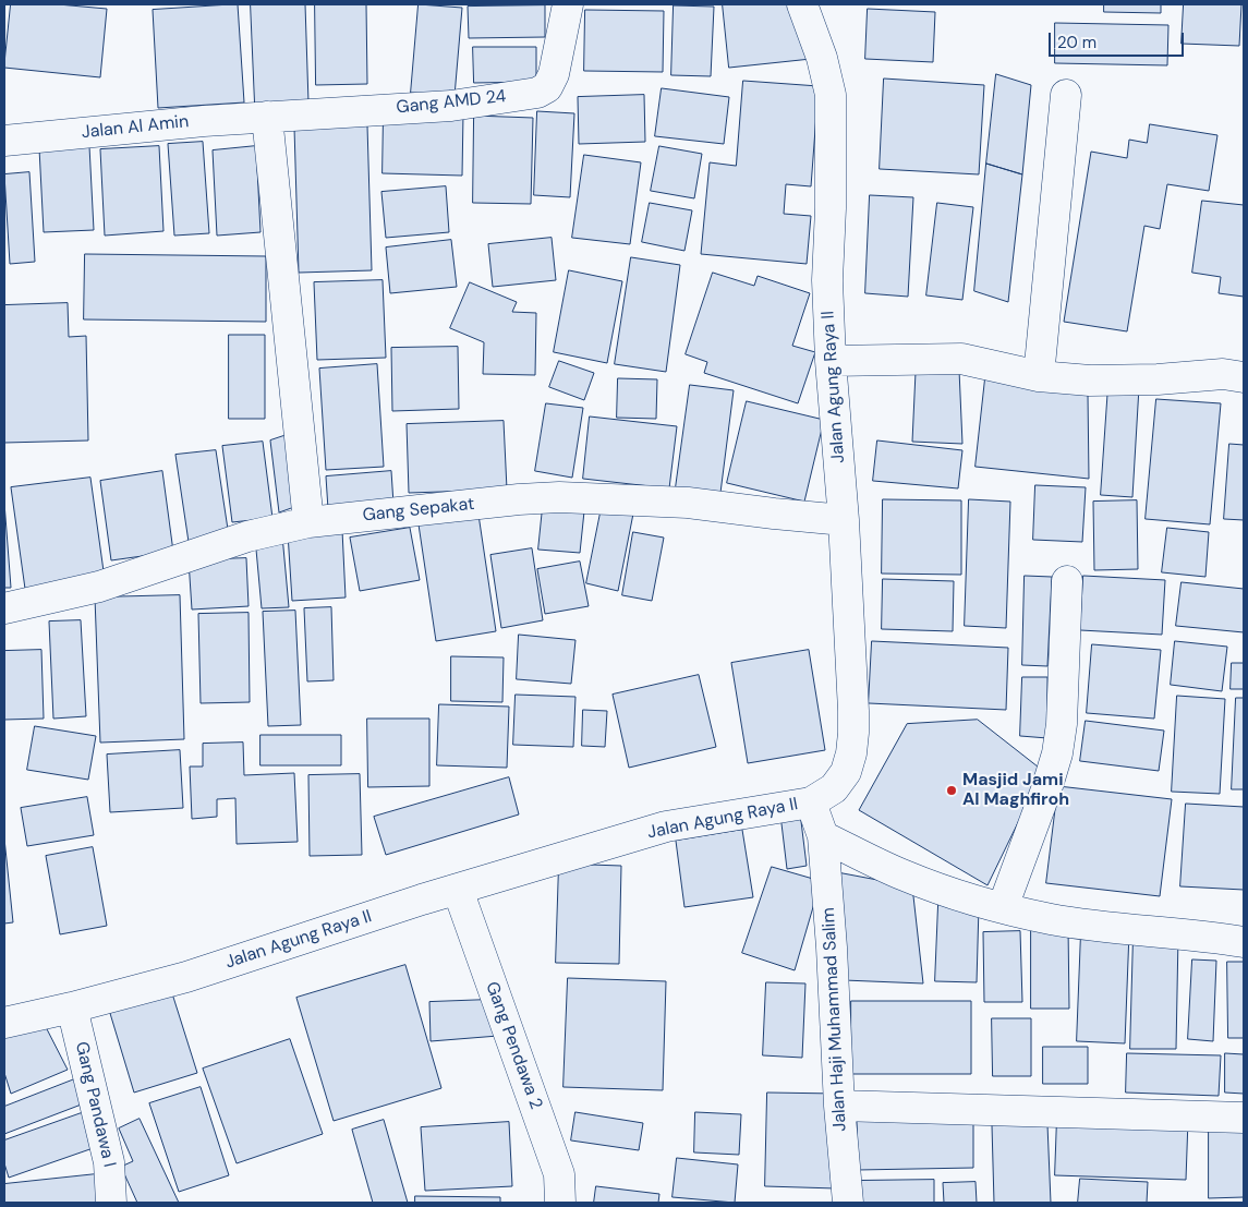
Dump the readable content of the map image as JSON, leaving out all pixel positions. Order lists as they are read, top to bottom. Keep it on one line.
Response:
{"streets":{"street":["Gang AMD 24","Jalan Al Amin","Jalan Agung Raya II","Gang Sepakat","Jalan Haji Muhammad Salim","Gang Pendawa 2","Gang Pandawa I"]},"crossings":[["Gang AMD 24","Jalan Al Amin"],["Jalan Agung Raya II","Gang Sepakat"],["Jalan Agung Raya II","Jalan Haji Muhammad Salim"],["Jalan Agung Raya II","Gang Pendawa 2"],["Jalan Agung Raya II","Gang Pandawa I"]],"places":["Masjid Jami Al Maghfiroh"],"scale_bar":"20 m"}
